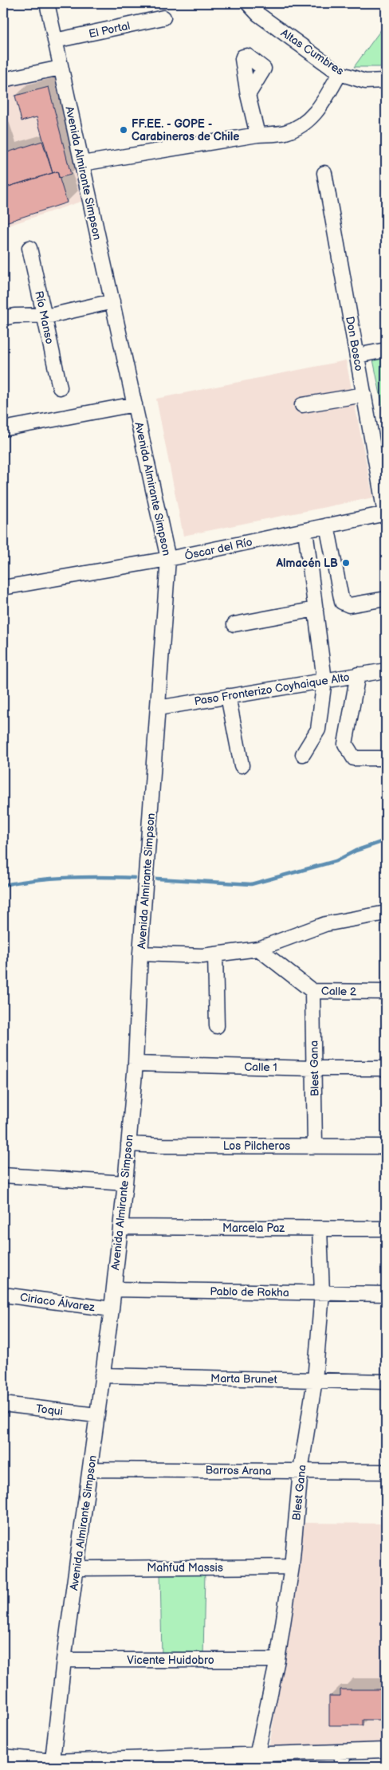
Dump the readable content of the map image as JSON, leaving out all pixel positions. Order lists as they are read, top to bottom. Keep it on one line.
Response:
{"streets":{"street":["El Portal","Altas Cumbres","Avenida Almirante Simpson","Río Manso","Don Bosco","Óscar del Río","Paso Fronterizo Coyhaique Alto","Calle 2","Calle 1","Blest Gana","Los Pilcheros","Marcela Paz","Pablo de Rokha","Ciriaco Álvarez","Marta Brunet","Toqui","Barros Arana","Mahfud Massis","Vicente Huidobro"]},"crossings":[["El Portal","Avenida Almirante Simpson"],["Avenida Almirante Simpson","Óscar del Río"],["Avenida Almirante Simpson","Paso Fronterizo Coyhaique Alto"],["Avenida Almirante Simpson","Calle 1"],["Avenida Almirante Simpson","Los Pilcheros"],["Avenida Almirante Simpson","Marcela Paz"],["Avenida Almirante Simpson","Pablo de Rokha"],["Avenida Almirante Simpson","Ciriaco Álvarez"],["Avenida Almirante Simpson","Marta Brunet"],["Avenida Almirante Simpson","Toqui"],["Avenida Almirante Simpson","Barros Arana"],["Avenida Almirante Simpson","Mahfud Massis"],["Avenida Almirante Simpson","Vicente Huidobro"],["Don Bosco","Óscar del Río"],["Calle 2","Blest Gana"],["Calle 1","Blest Gana"],["Blest Gana","Los Pilcheros"],["Blest Gana","Marcela Paz"],["Blest Gana","Pablo de Rokha"],["Blest Gana","Marta Brunet"],["Blest Gana","Barros Arana"],["Blest Gana","Mahfud Massis"],["Blest Gana","Vicente Huidobro"]],"places":["FF.EE. - GOPE - Carabineros de Chile","Almacén LB"]}
